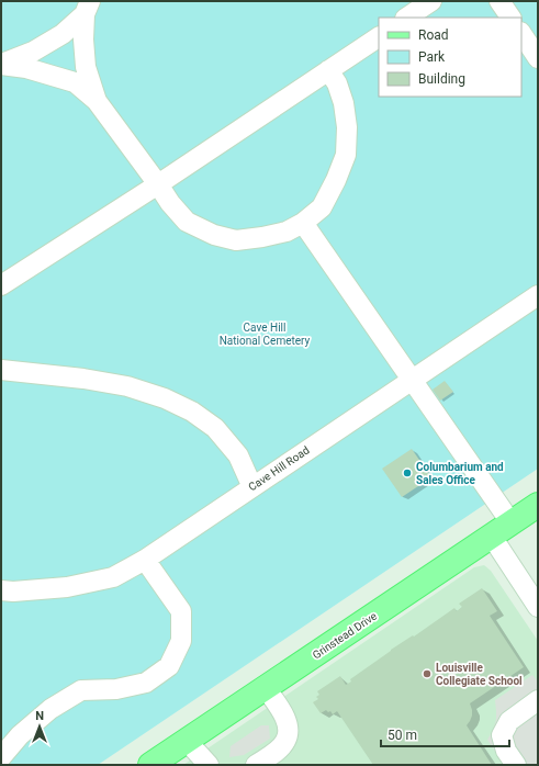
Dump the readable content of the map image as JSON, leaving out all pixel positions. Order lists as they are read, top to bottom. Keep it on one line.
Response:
{"streets":{"main road":["Grinstead Drive"],"street":["Cave Hill Road"]},"parks":["Cave Hill National Cemetery"],"places":["Columbarium and Sales Office","Louisville Collegiate School"],"legend":["Road","Park","Building"],"scale_bar":"50 m","north":"top"}
